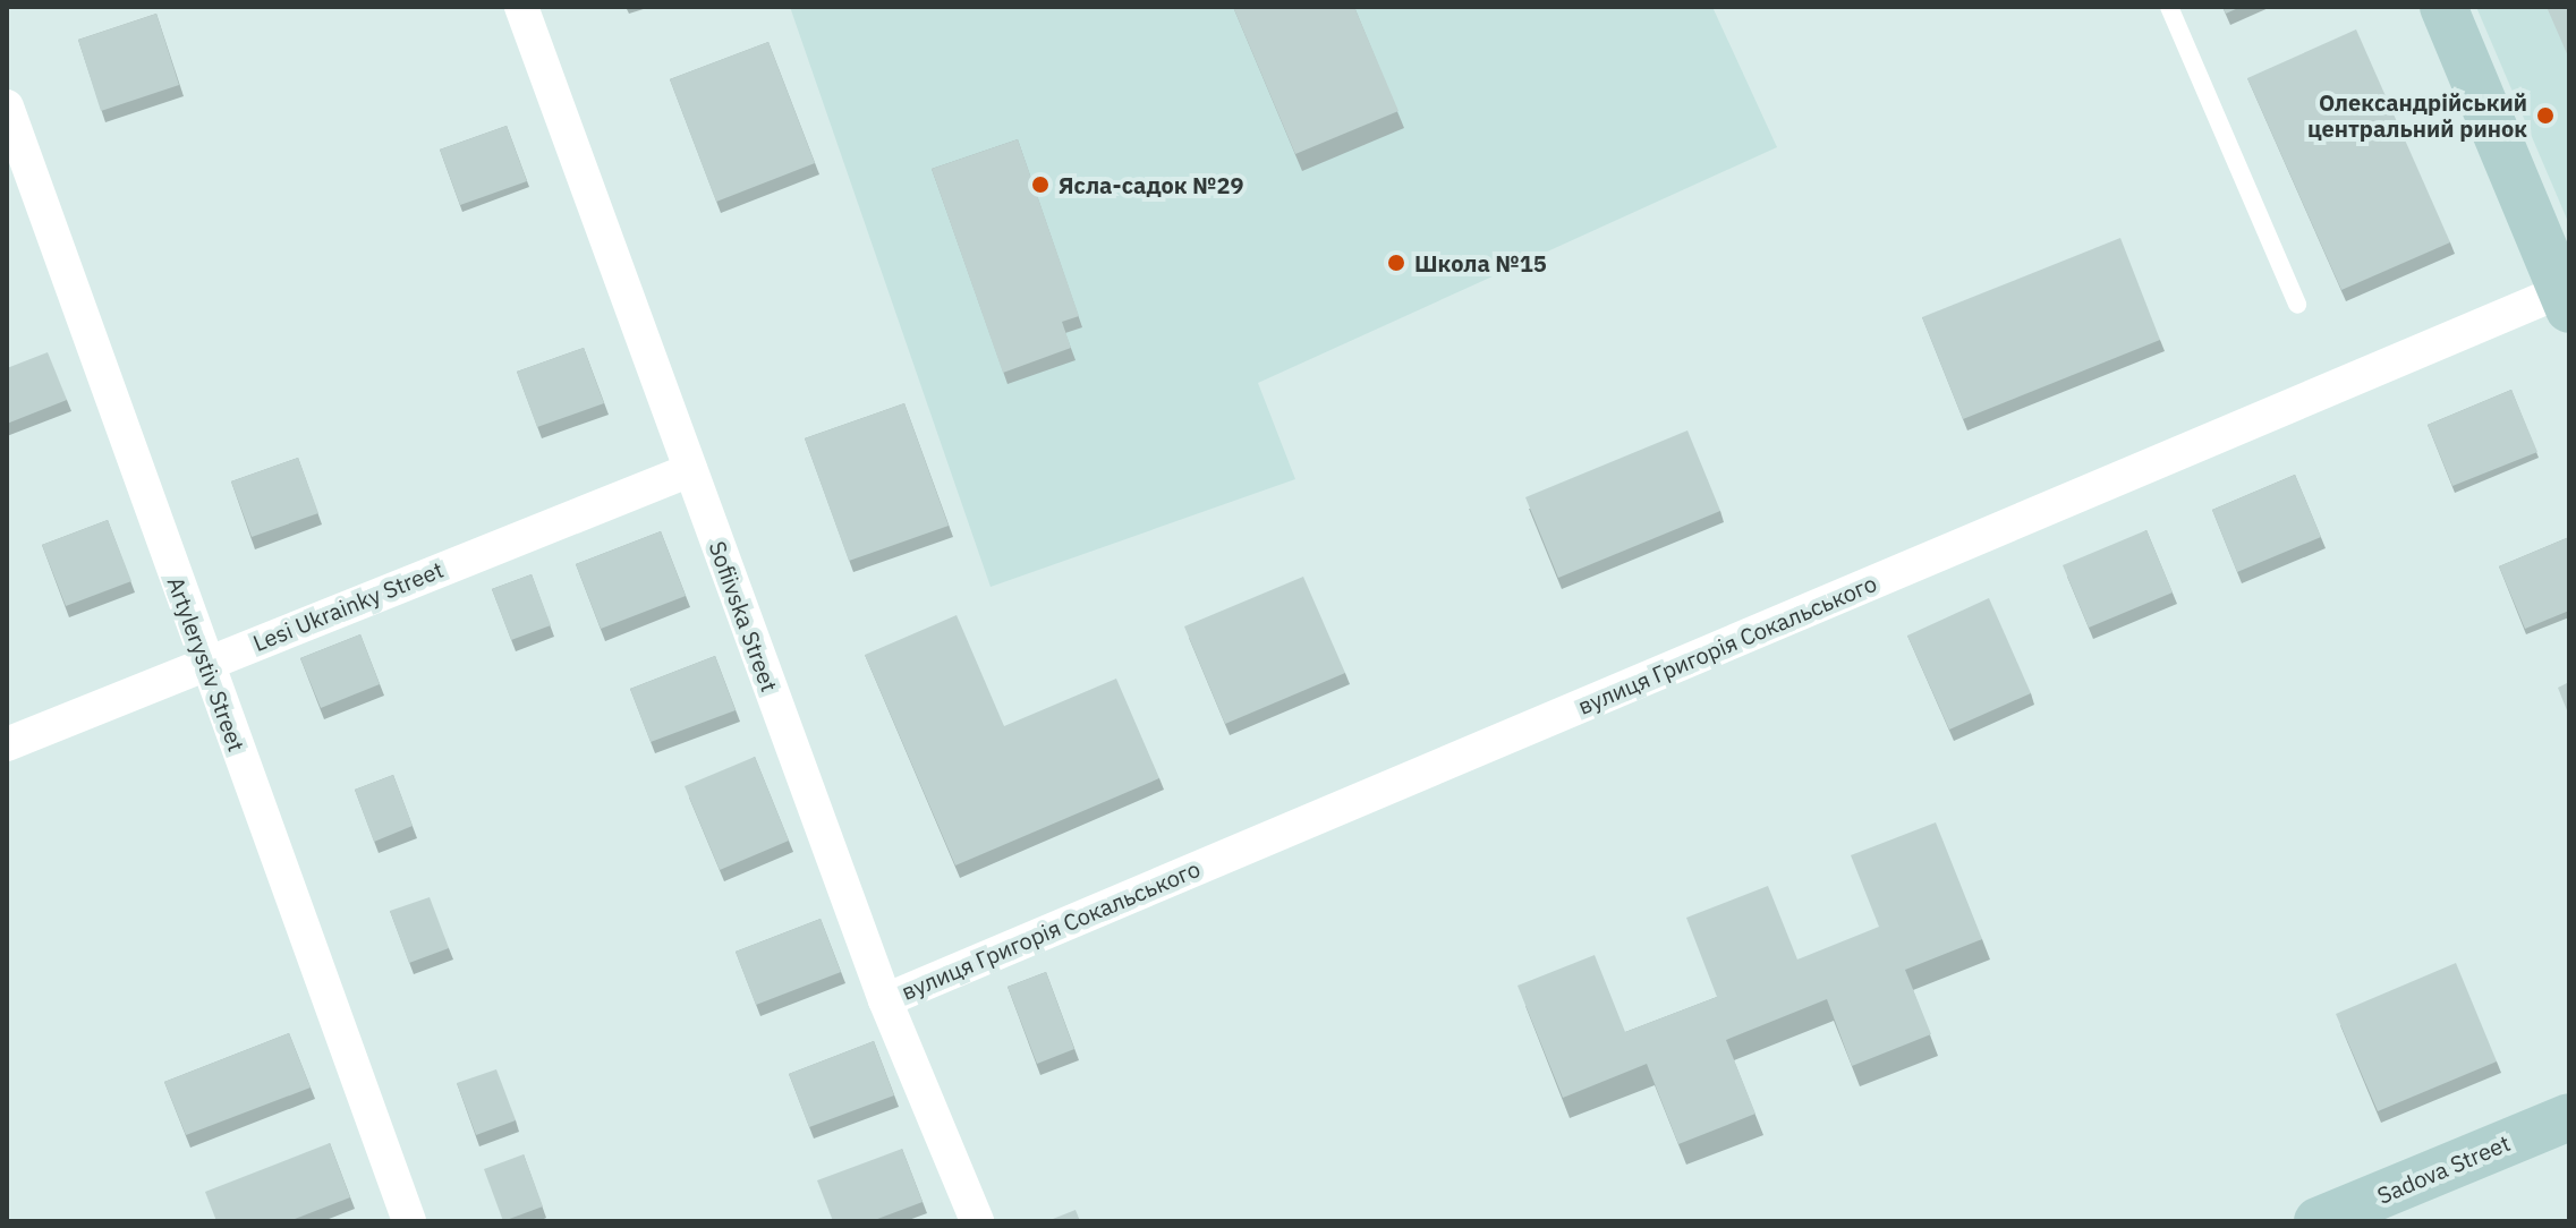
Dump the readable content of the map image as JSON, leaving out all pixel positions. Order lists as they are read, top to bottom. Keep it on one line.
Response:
{"streets":{"street":["Lesi Ukrainky Street","Sofiivska Street","вулиця Григорія Сокальського","Artylerystiv Street","Sadova Street"]},"crossings":[["Lesi Ukrainky Street","Sofiivska Street"],["Lesi Ukrainky Street","Artylerystiv Street"],["Sofiivska Street","вулиця Григорія Сокальського"]],"places":["Олександрійський центральний ринок","Ясла-садок №29","Школа №15"]}
